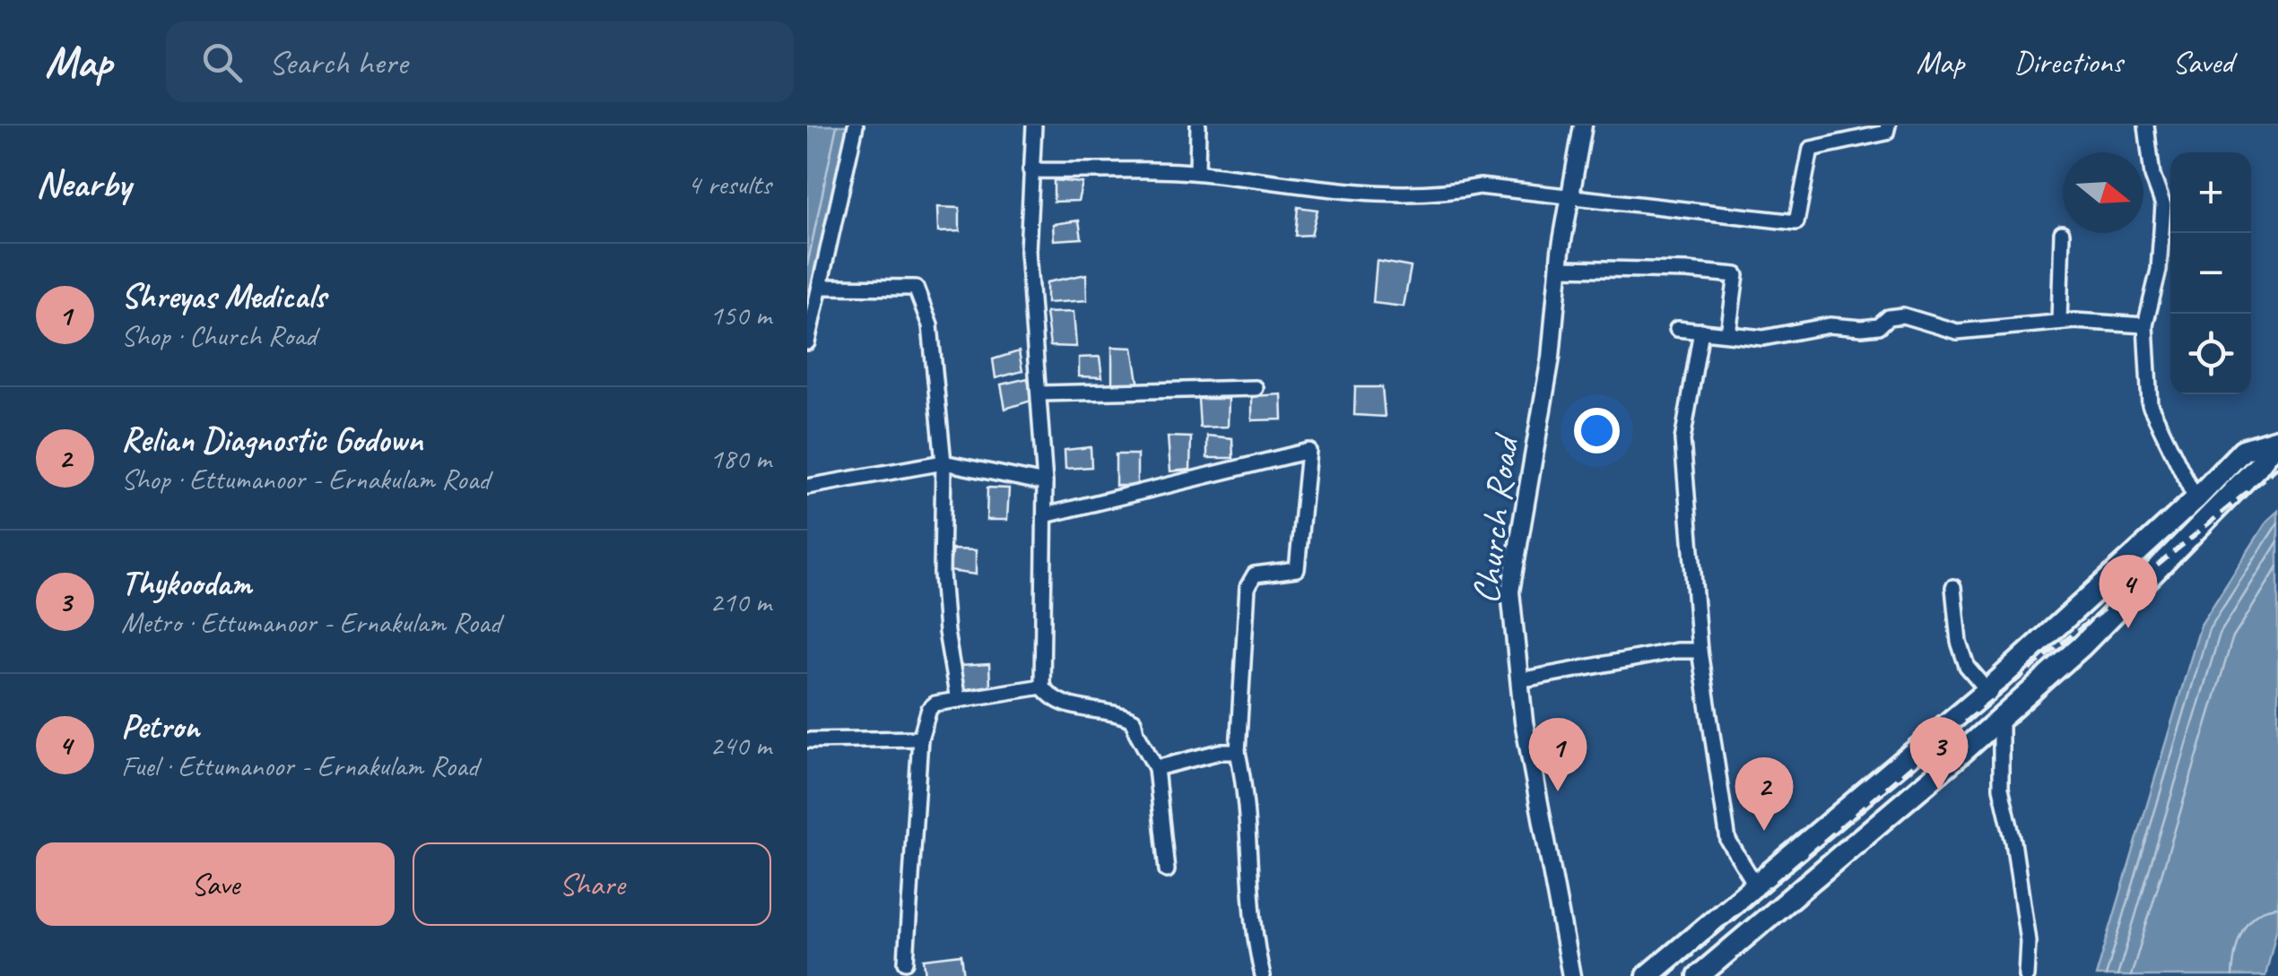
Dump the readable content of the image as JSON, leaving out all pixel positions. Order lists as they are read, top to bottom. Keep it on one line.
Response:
{"streets":{"street":["Church Road"]},"north":"right","page":{"header":"Map","search":"Search here","nav":["Map","Directions","Saved"],"heading":["Nearby","4 results"],"map_buttons":["+","−"],"list":[{"mark":"1","name":"Shreyas Medicals","note":"Shop · Church Road","value":"150 m"},{"mark":"2","name":"Relian Diagnostic Godown","note":"Shop · Ettumanoor - Ernakulam Road","value":"180 m"},{"mark":"3","name":"Thykoodam","note":"Metro · Ettumanoor - Ernakulam Road","value":"210 m"},{"mark":"4","name":"Petron","note":"Fuel · Ettumanoor - Ernakulam Road","value":"240 m"}],"pins":["4","3","1","2"],"buttons":["Save","Share"]}}
